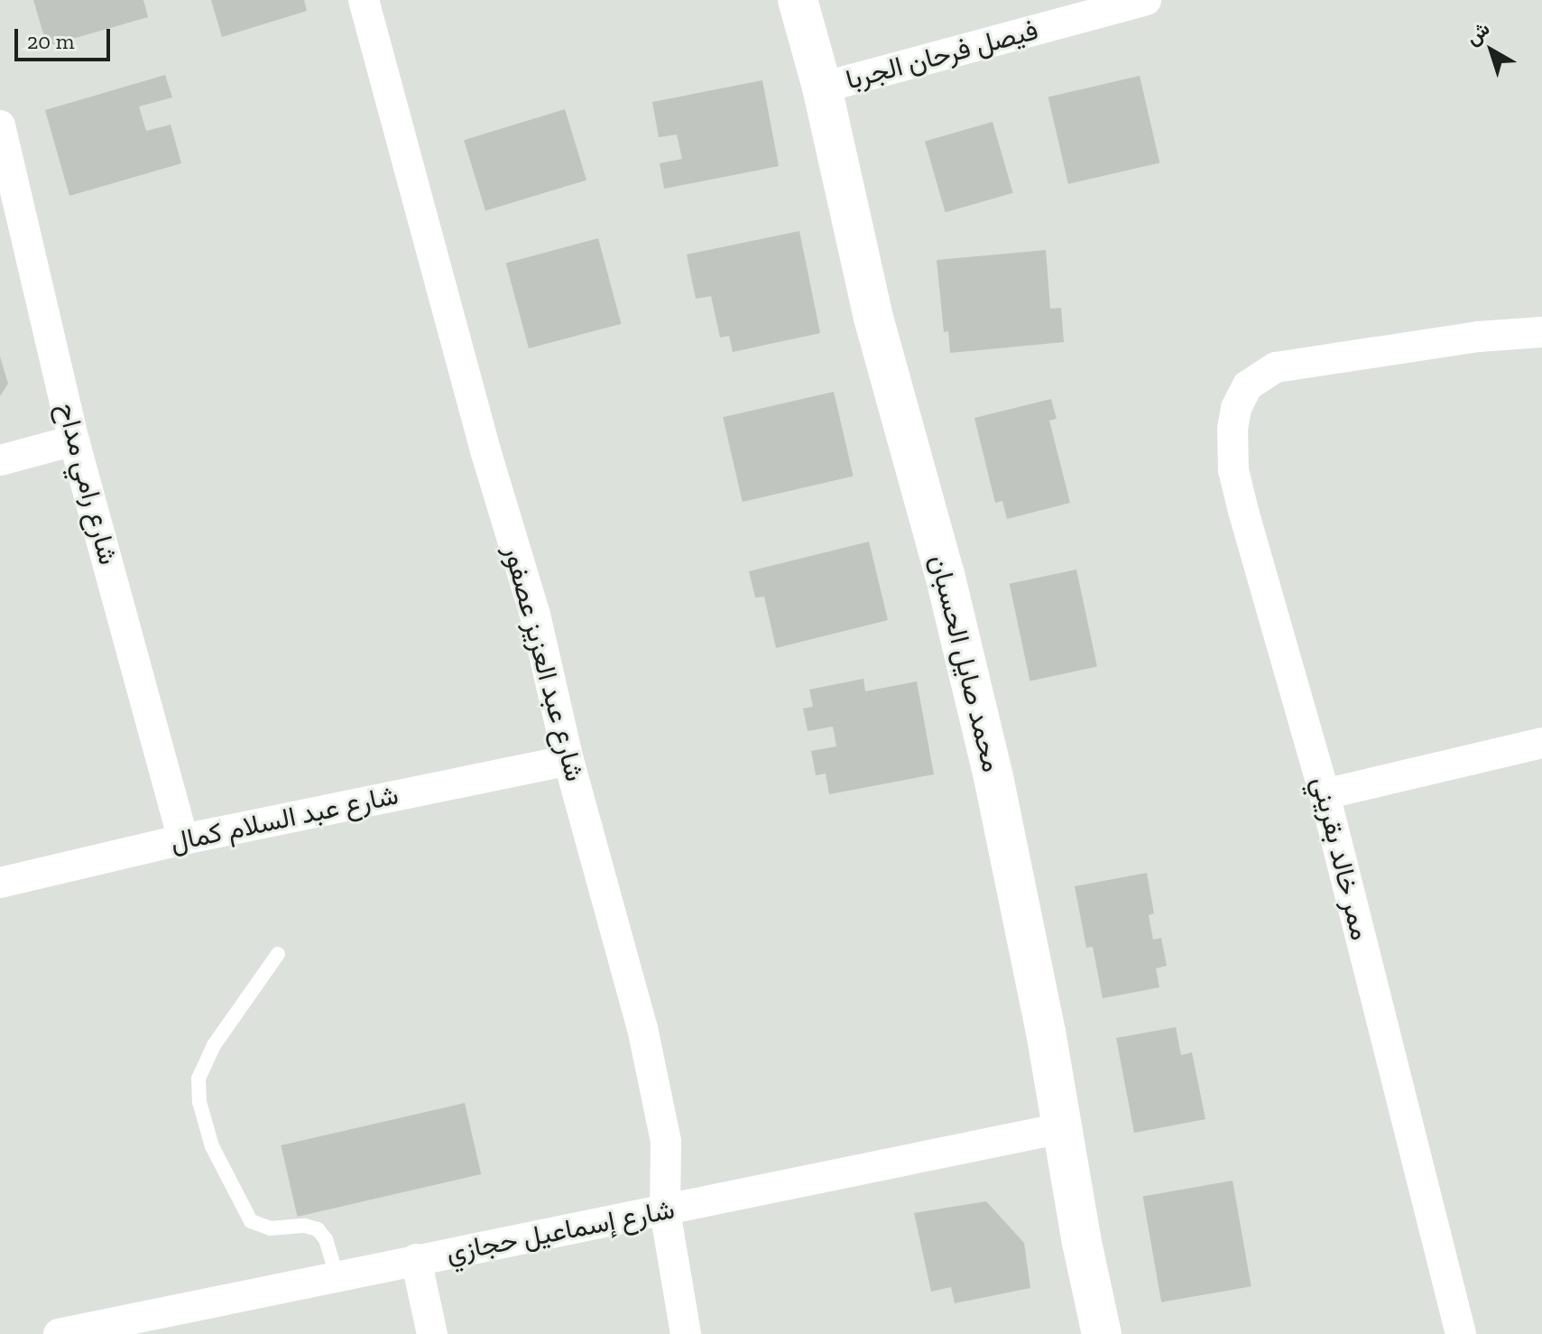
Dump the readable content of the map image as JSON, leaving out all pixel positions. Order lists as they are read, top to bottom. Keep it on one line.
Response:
{"streets":{"street":["فيصل فرحان الجربا","شارع رامي مداح","شارع عبد العزيز عصفور","محمد صايل الحسبان","شارع عبد السلام كمال","ممر خالد بقريني","شارع إسماعيل حجازي"]},"crossings":[["فيصل فرحان الجربا","محمد صايل الحسبان"],["شارع رامي مداح","شارع عبد السلام كمال"],["شارع عبد العزيز عصفور","شارع عبد السلام كمال"],["شارع عبد العزيز عصفور","شارع إسماعيل حجازي"],["محمد صايل الحسبان","شارع إسماعيل حجازي"]],"scale_bar":"20 m","north":"top left"}
